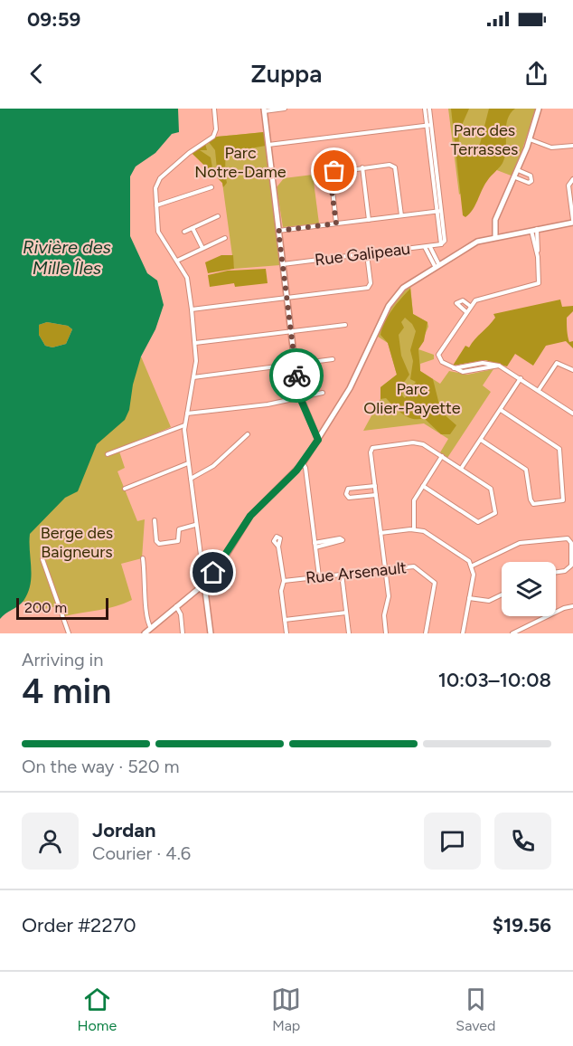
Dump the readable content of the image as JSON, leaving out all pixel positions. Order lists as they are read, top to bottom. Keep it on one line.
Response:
{"streets":{"street":["Rue Galipeau","Rue Arsenault"]},"water":["Rivière des Mille Îles"],"parks":["Parc des Terrasses","Parc Notre-Dame","Parc Olier-Payette","Berge des Baigneurs"],"scale_bar":"200 m","page":{"status":"09:59","header":"Zuppa","scale":"200 m","heading":["4 min","Arriving in","10:03–10:08"],"panel":["Jordan","Courier · 4.6","Order #2270","$19.56"],"bar":"On the way · 520 m","tabs":["Home","Map","Saved"]}}
